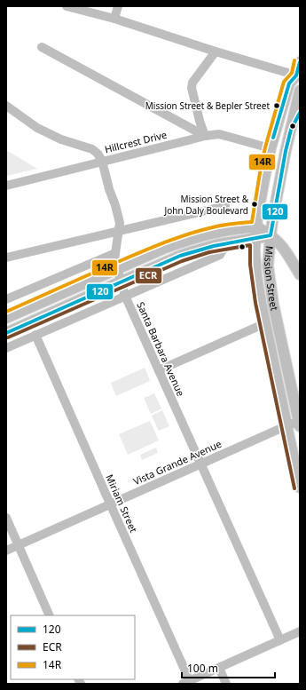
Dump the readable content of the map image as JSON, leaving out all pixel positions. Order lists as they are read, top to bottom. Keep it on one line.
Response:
{"streets":{"main road":["Mission Street"],"street":["Hillcrest Drive","Santa Barbara Avenue","Vista Grande Avenue","Miriam Street"]},"crossings":[["Hillcrest Drive","Mission Street"],["Hillcrest Drive","Santa Barbara Avenue"],["Mission Street","Vista Grande Avenue"],["Santa Barbara Avenue","Vista Grande Avenue"],["Vista Grande Avenue","Miriam Street"]],"places":["Mission Street & Bepler Street","Mission Street & John Daly Boulevard"],"lines":["transit line 14R","transit line 120","transit line ECR"],"legend":["120","ECR","14R"],"scale_bar":"100 m"}
